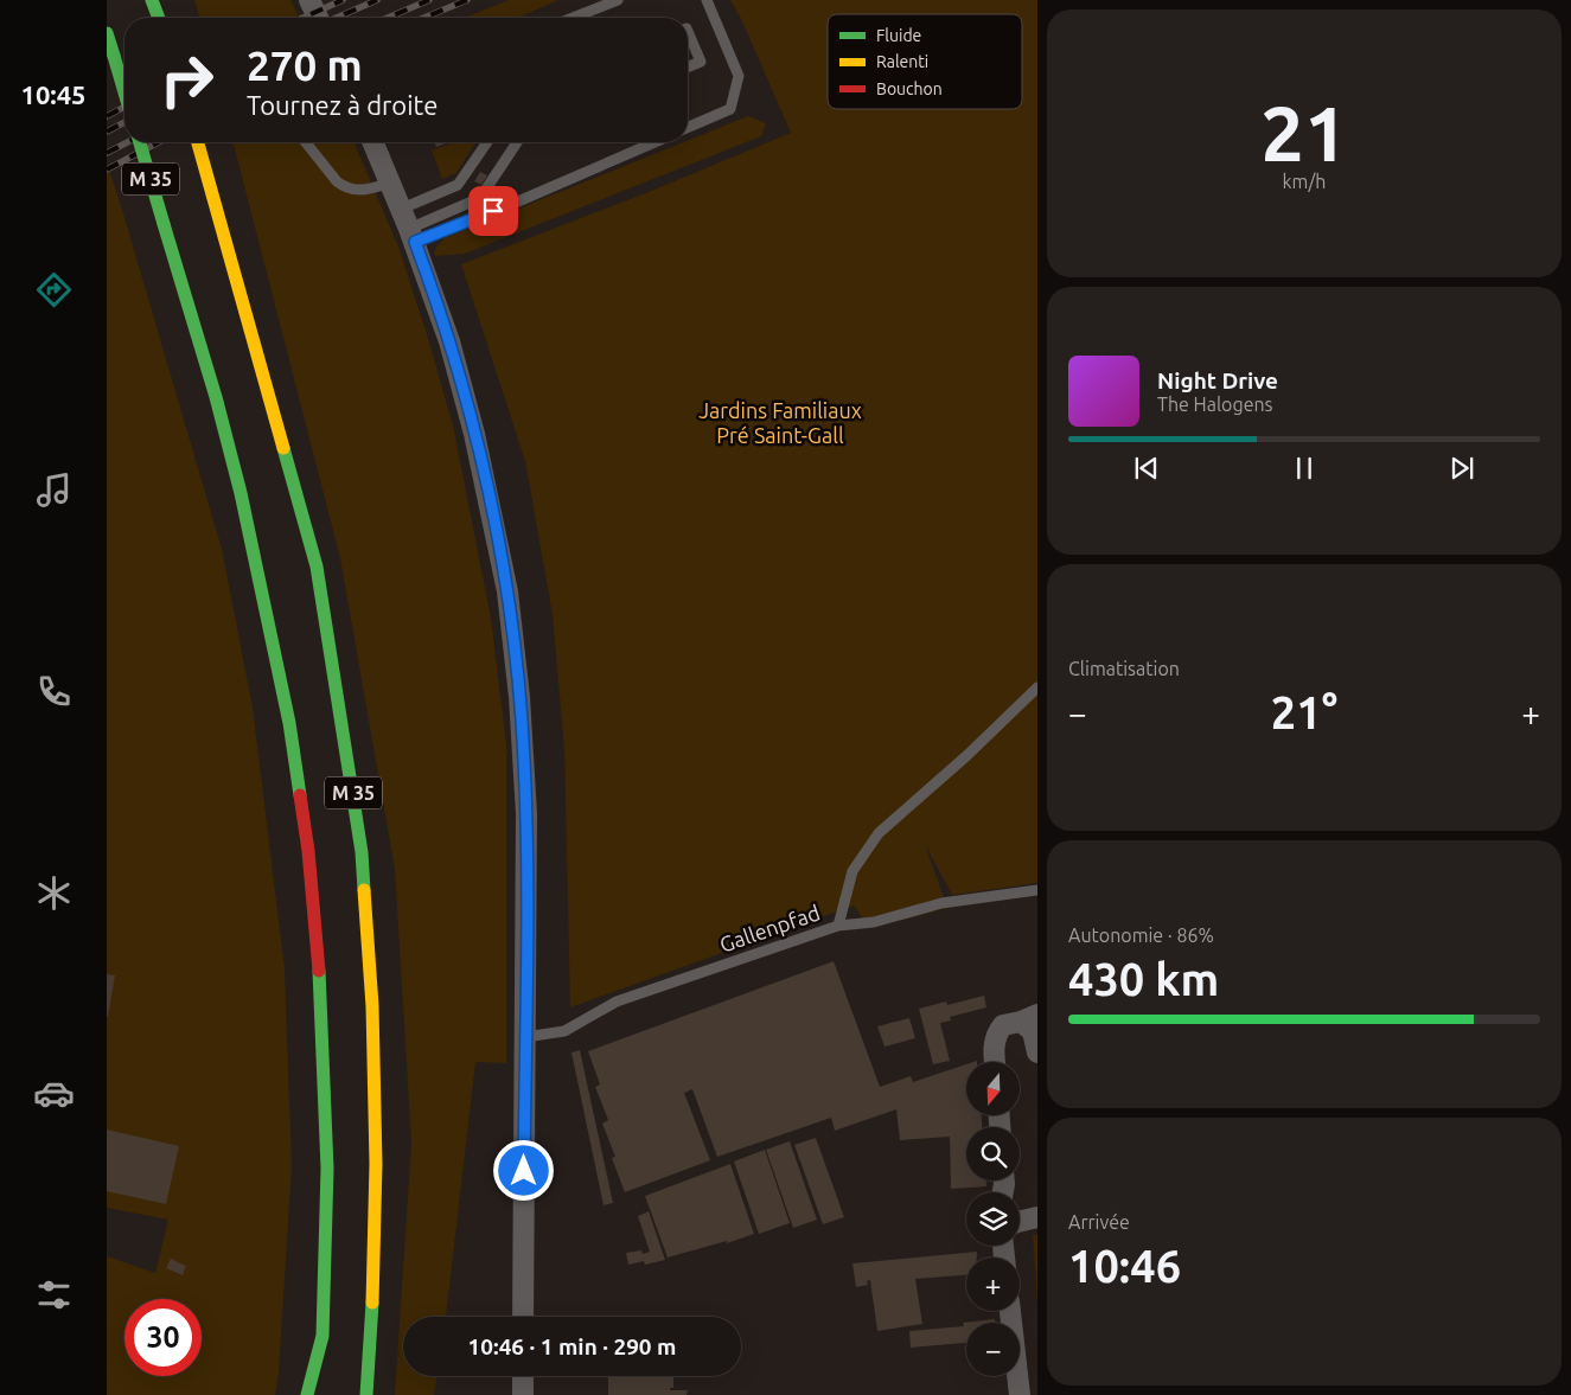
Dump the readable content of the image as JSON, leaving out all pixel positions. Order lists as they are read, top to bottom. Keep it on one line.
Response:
{"streets":{"highway":["M 35"],"lane":["Gallenpfad"]},"parks":["Jardins Familiaux Pré Saint-Gall"],"legend":["Fluide","Ralenti","Bouchon"],"north":"bottom","page":{"tabs":"10:45","tile":[["21","km/h"],"Climatisation",["Autonomie · 86%","430 km"],["Arrivée","10:46"]],"turn":["270 m","Tournez à droite"],"song":["Night Drive","The Halogens"],"heat":["−","21°","+"],"map_buttons":["+","−"],"limit":"30","trip":"10:46 · 1 min · 290 m"}}
